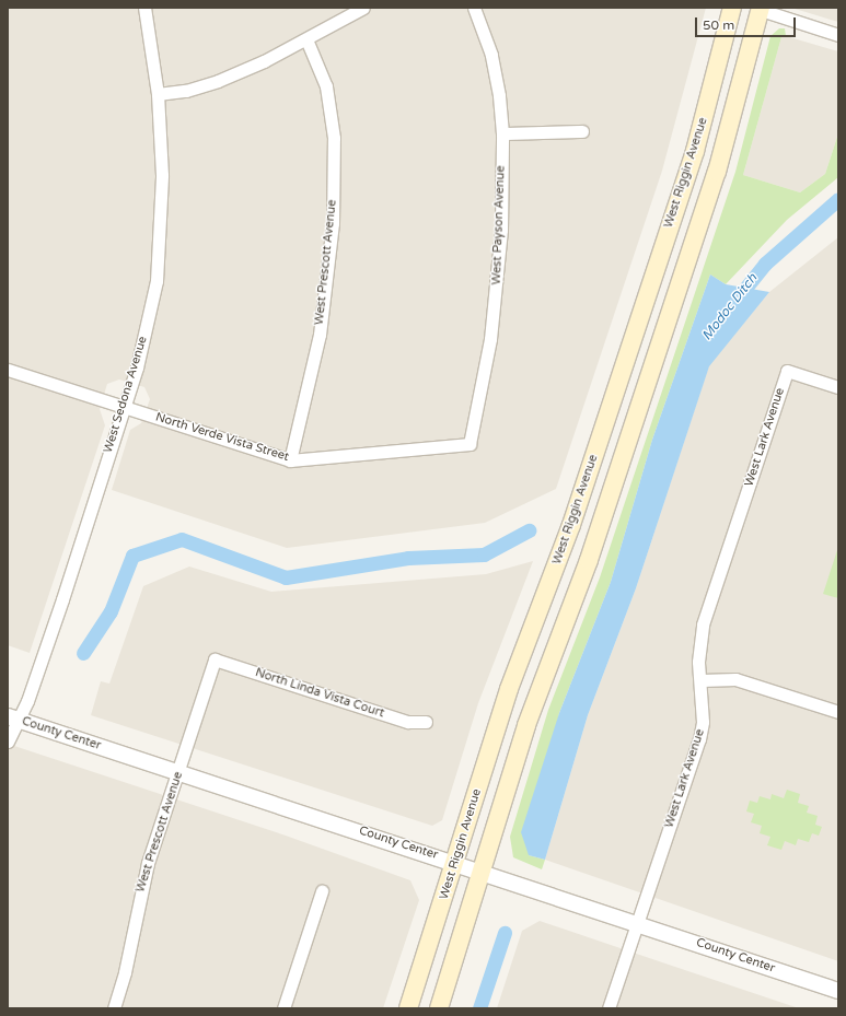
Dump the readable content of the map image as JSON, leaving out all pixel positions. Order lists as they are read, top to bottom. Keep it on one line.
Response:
{"streets":{"main road":["West Riggin Avenue"],"street":["West Payson Avenue","West Prescott Avenue","West Sedona Avenue","North Verde Vista Street","West Lark Avenue","North Linda Vista Court","County Center"]},"crossings":[["West Riggin Avenue","County Center"],["West Payson Avenue","North Verde Vista Street"],["West Prescott Avenue","North Verde Vista Street"],["West Prescott Avenue","North Linda Vista Court"],["West Prescott Avenue","County Center"],["West Sedona Avenue","North Verde Vista Street"],["West Sedona Avenue","County Center"],["West Lark Avenue","County Center"]],"water":["Modoc Ditch"],"scale_bar":"50 m"}
